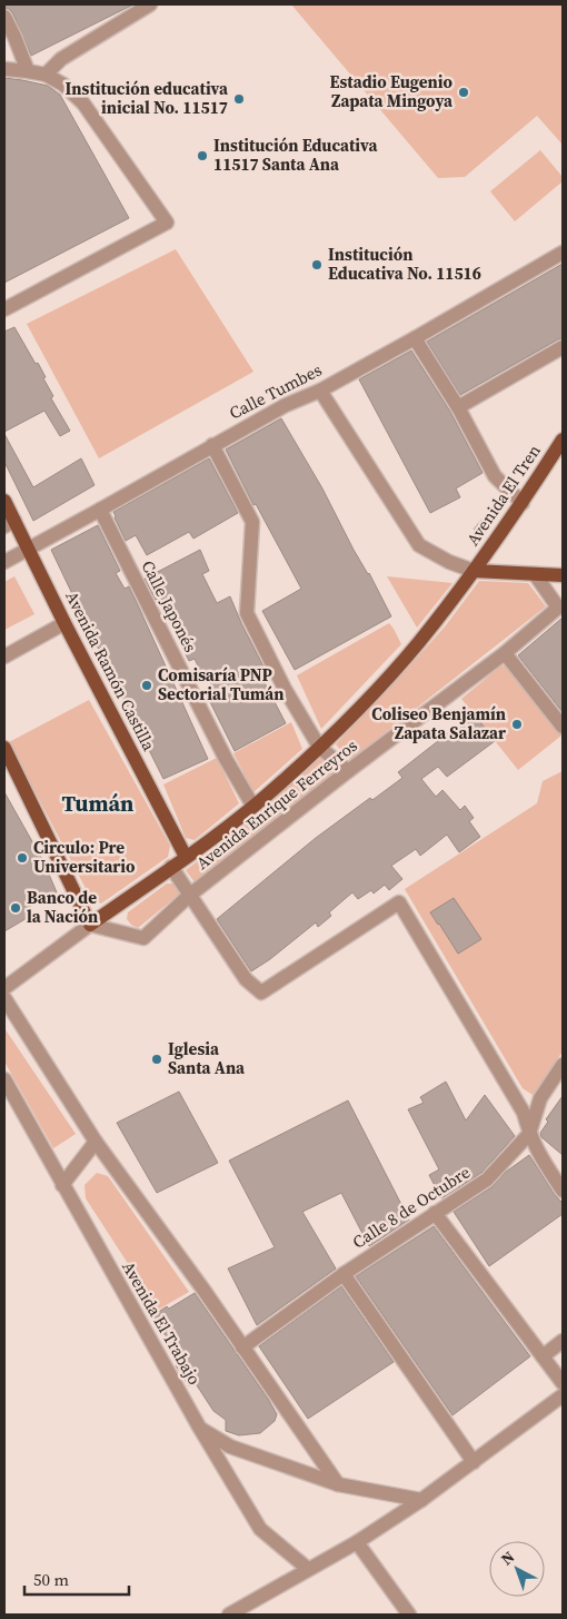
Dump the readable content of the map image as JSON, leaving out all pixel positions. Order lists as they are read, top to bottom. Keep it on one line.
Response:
{"streets":{"main road":["Avenida El Tren","Avenida Ramón Castilla"],"street":["Calle Tumbes","Calle Japonés","Avenida Enrique Ferreyros","Calle 8 de Octubre","Avenida El Trabajo"]},"crossings":[["Calle Tumbes","Calle Japonés"],["Calle Tumbes","Avenida Ramón Castilla"],["Avenida El Tren","Calle Japonés"],["Avenida El Tren","Avenida Ramón Castilla"],["Avenida El Tren","Avenida Enrique Ferreyros"]],"districts":["Tumán"],"places":["Estadio Eugenio Zapata Mingoya","Institución educativa inicial No. 11517","Institución Educativa 11517 Santa Ana","Institución Educativa No. 11516","Comisaría PNP Sectorial Tumán","Coliseo Benjamín Zapata Salazar","Circulo: Pre Universitario","Banco de la Nación","Iglesia Santa Ana"],"scale_bar":"50 m","north":"top left"}
